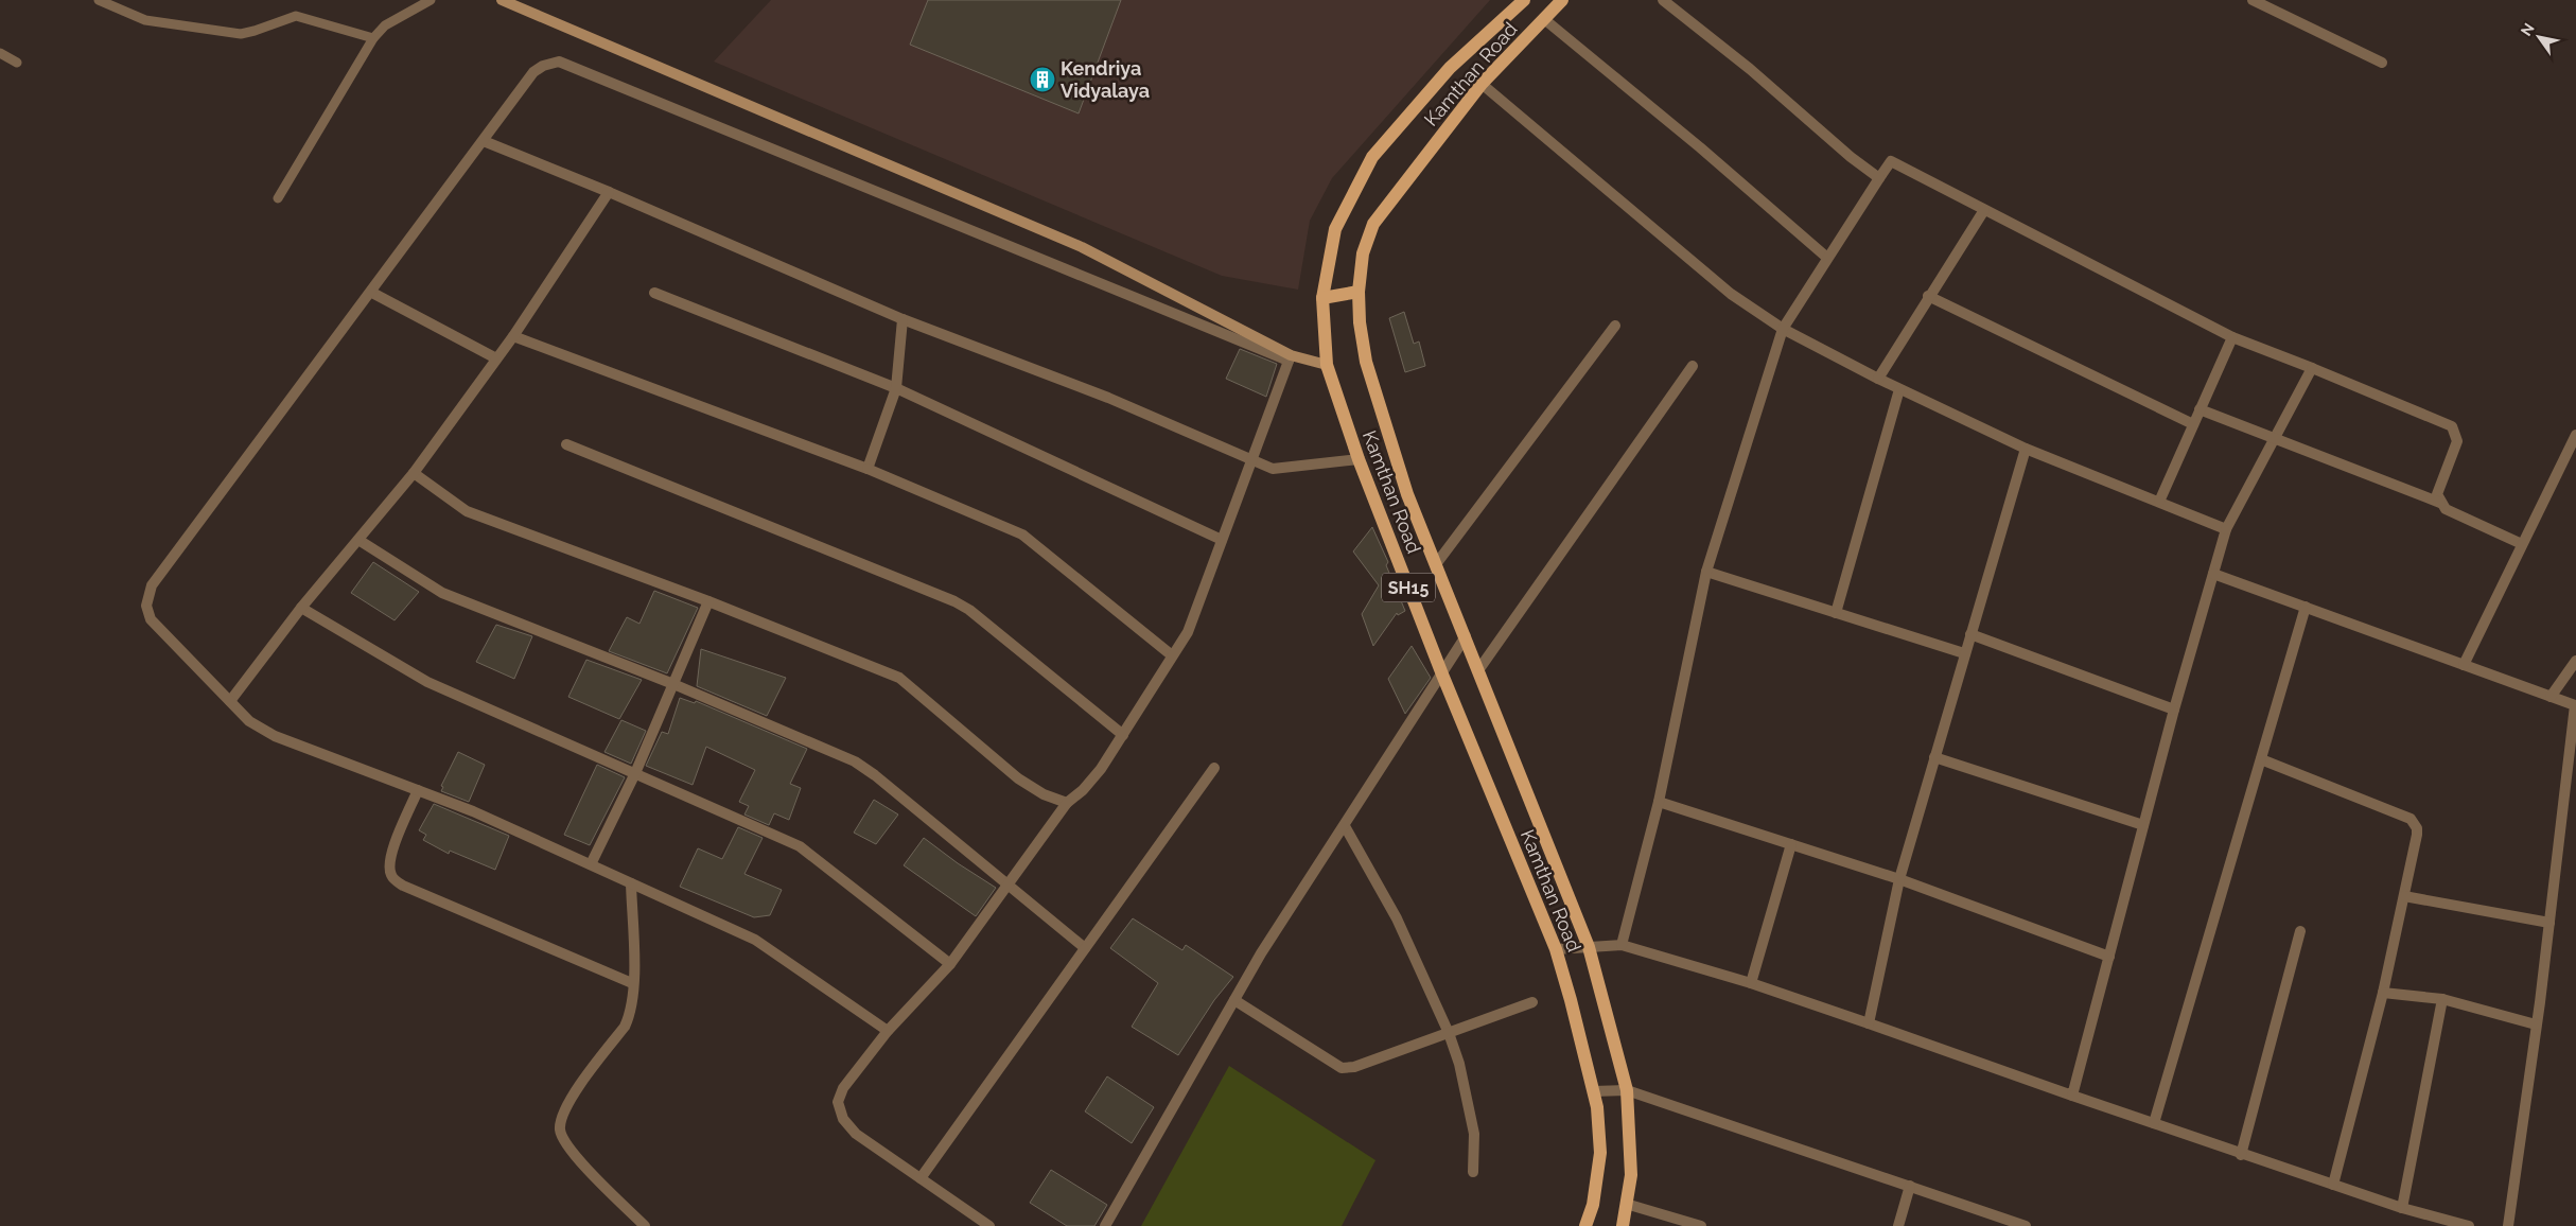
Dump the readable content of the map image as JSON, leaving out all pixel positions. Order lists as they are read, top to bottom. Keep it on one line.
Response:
{"streets":{"main road":["Kamthan Road","SH15"]},"places":{"building":["Kendriya Vidyalaya"]},"north":"top left"}
